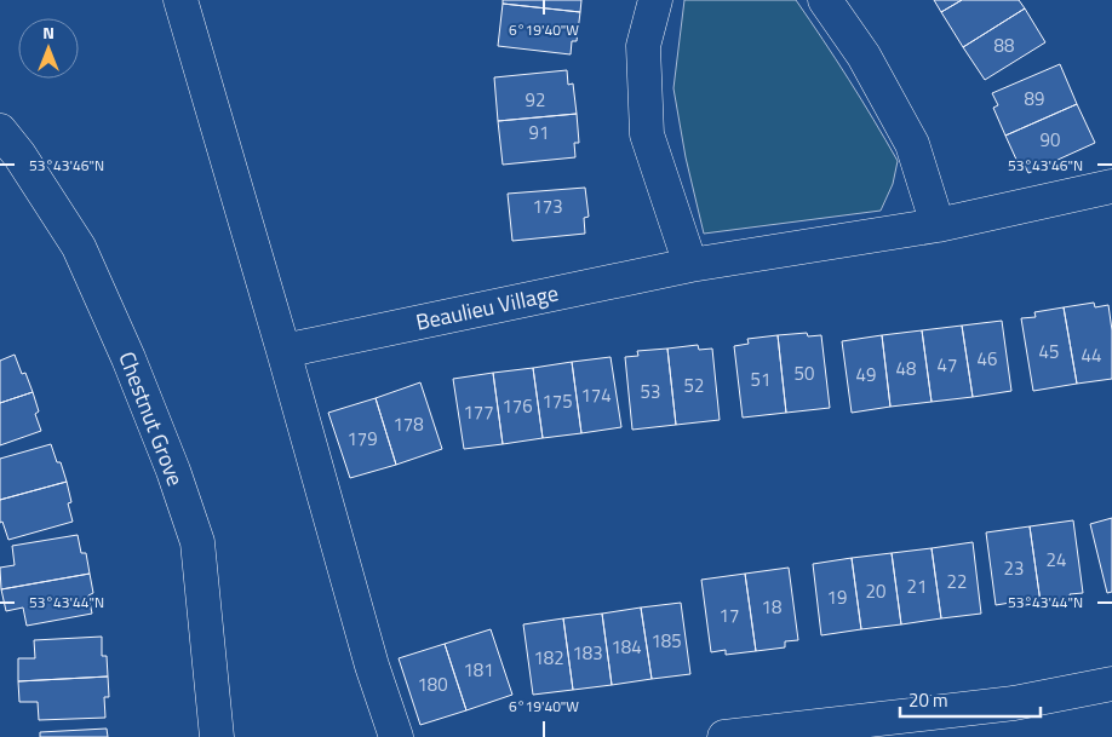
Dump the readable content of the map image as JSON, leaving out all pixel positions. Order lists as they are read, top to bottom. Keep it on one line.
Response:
{"streets":{"street":["Beaulieu Village","Chestnut Grove"]},"house_numbers":["88","89","92","91","90","173","45","44","46","47","48","50","49","51","52","53","174","175","176","177","178","179","24","23","22","21","20","19","18","17","185","184","183","182","181","180"],"scale_bar":"20 m","north":"top","coordinates":["6°19'40\"W","53°43'46\"N","53°43'44\"N"]}
